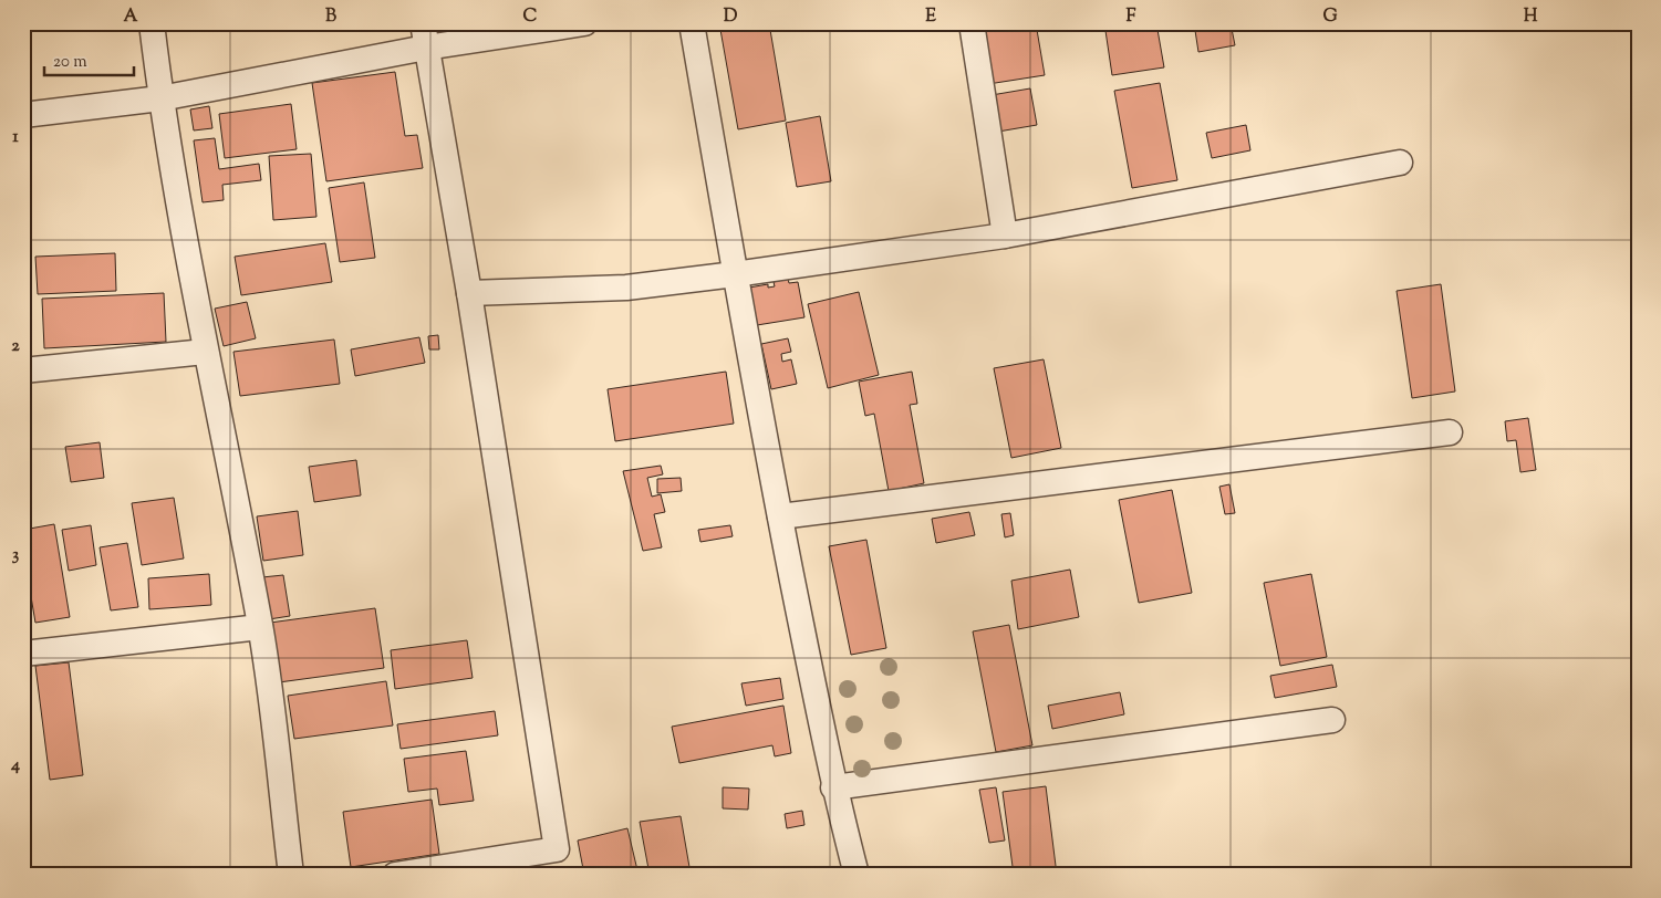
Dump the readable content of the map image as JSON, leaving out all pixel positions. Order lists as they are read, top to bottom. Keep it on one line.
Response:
{"scale_bar":"20 m","grid":{"columns":["A","B","C","D","E","F","G","H"],"rows":["1","2","3","4"]}}
